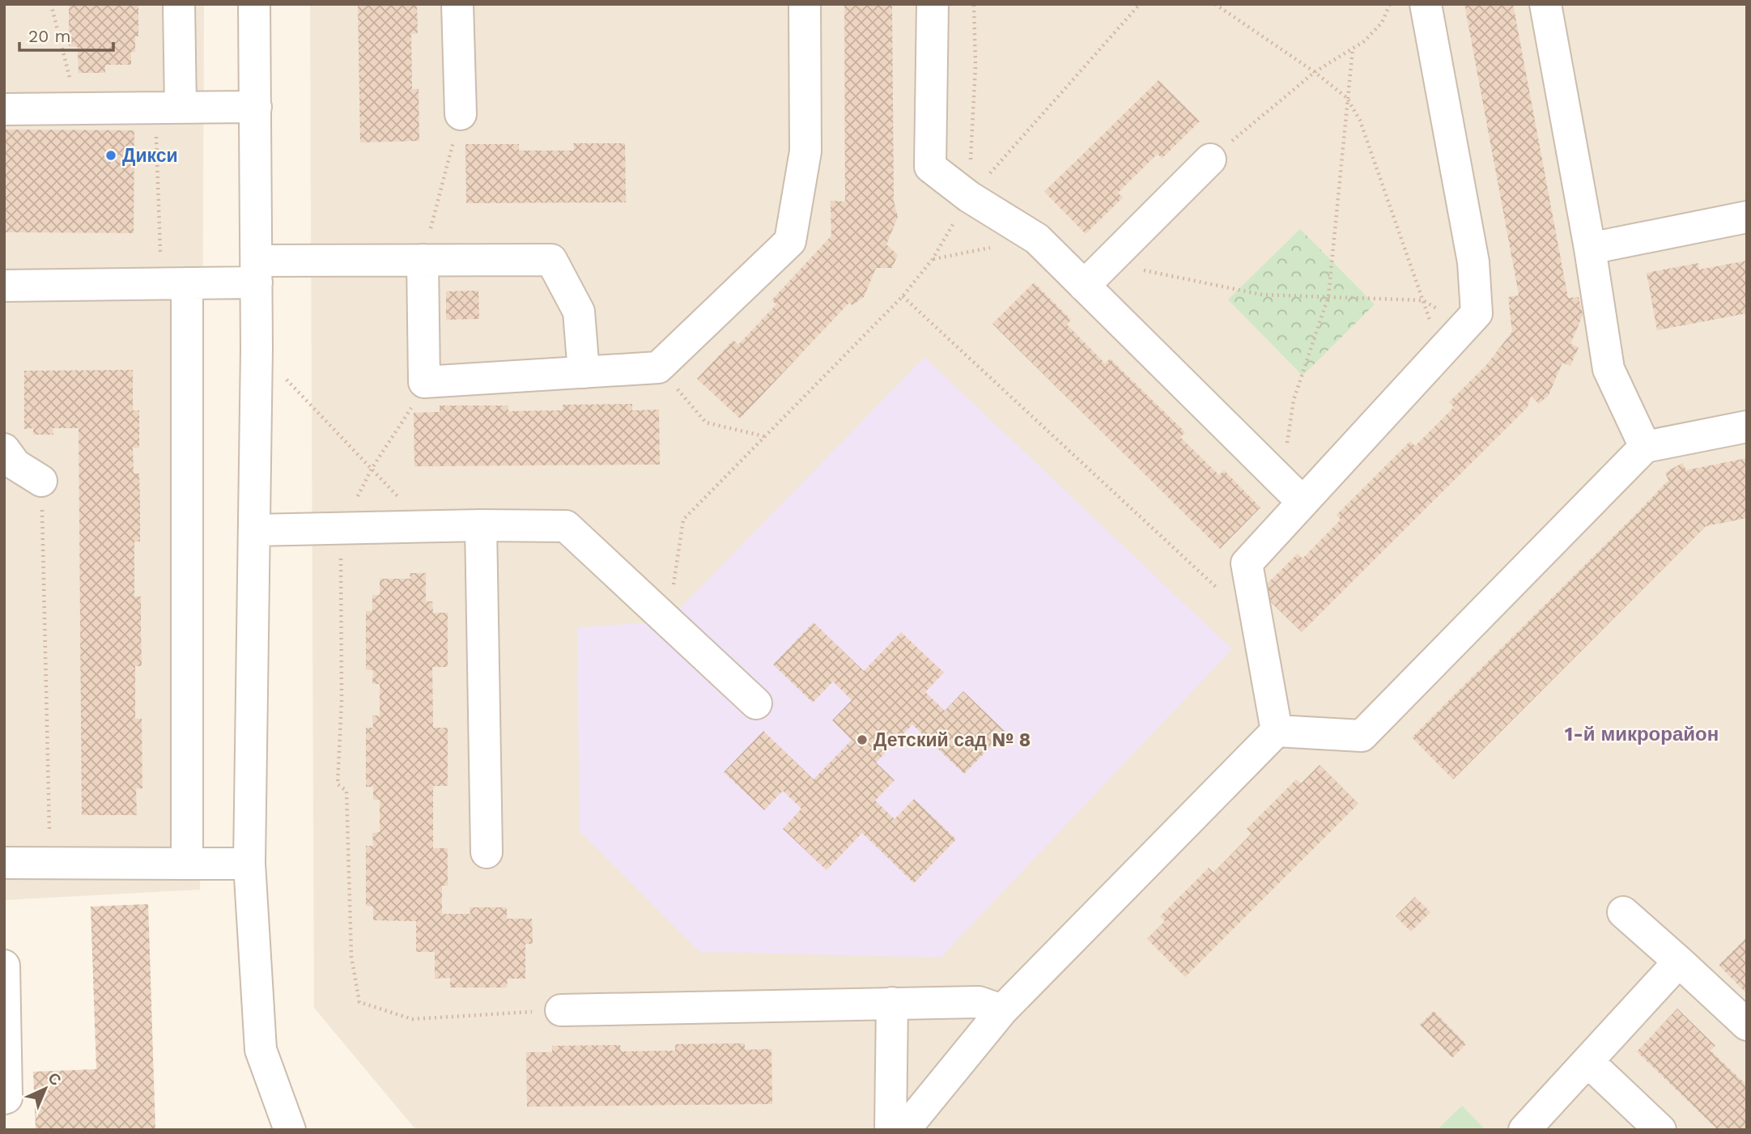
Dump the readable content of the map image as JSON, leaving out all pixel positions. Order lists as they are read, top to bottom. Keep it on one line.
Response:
{"districts":["1-й микрорайон"],"places":["Дикси","Детский сад № 8"],"scale_bar":"20 m","north":"top right"}
